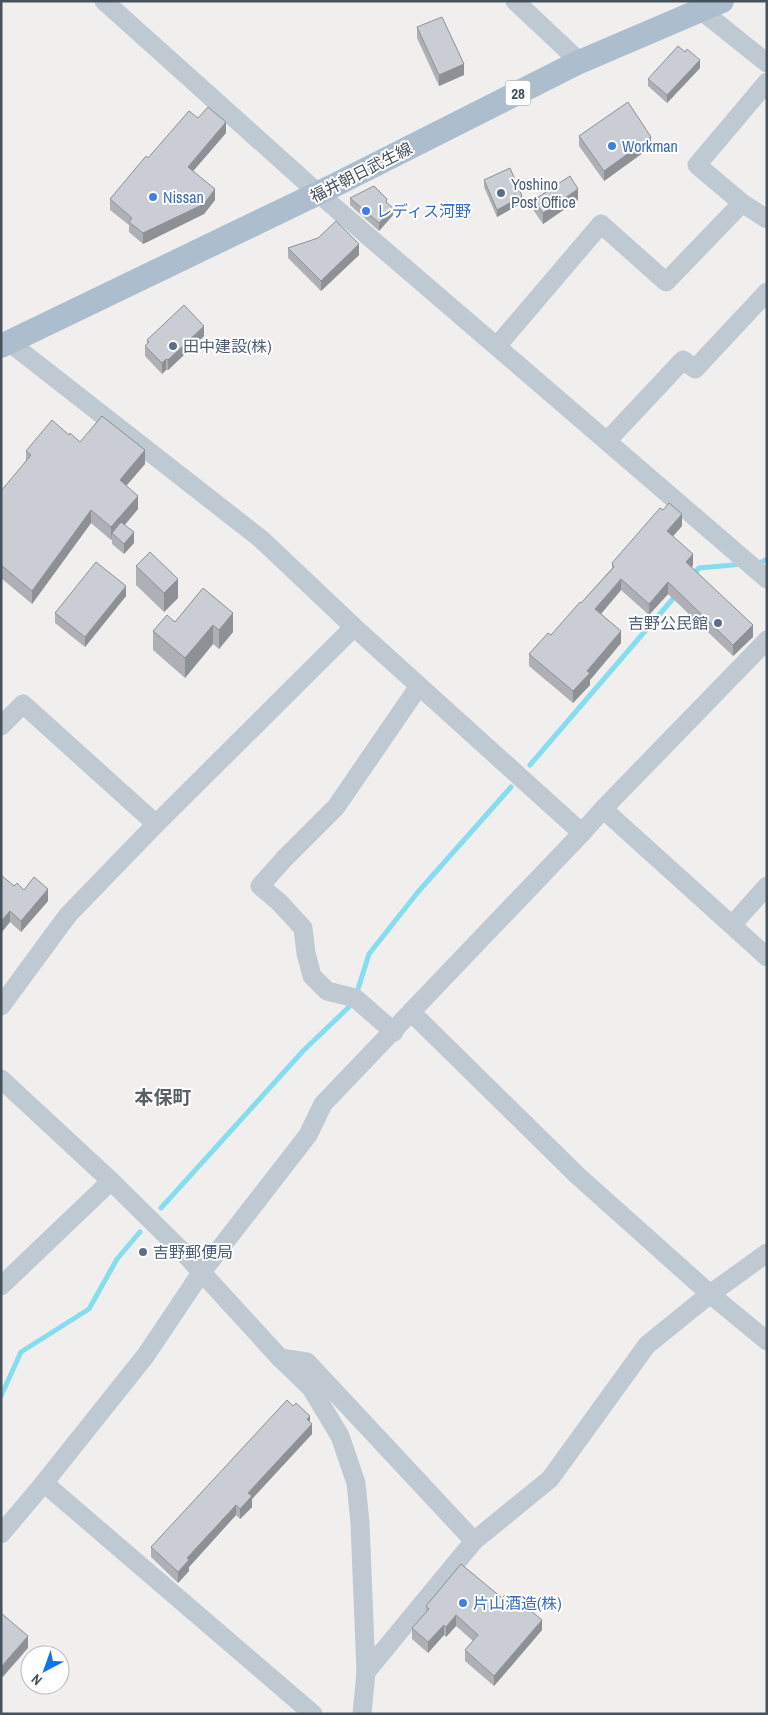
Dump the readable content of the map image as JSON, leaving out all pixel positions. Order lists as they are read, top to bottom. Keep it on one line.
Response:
{"streets":{"main road":["28","福井朝日武生線"]},"districts":["本保町"],"places":["Workman","Yoshino Post Office","Nissan","レディス河野","田中建設(株)","吉野公民館","吉野郵便局","片山酒造(株)"],"north":"bottom left"}
